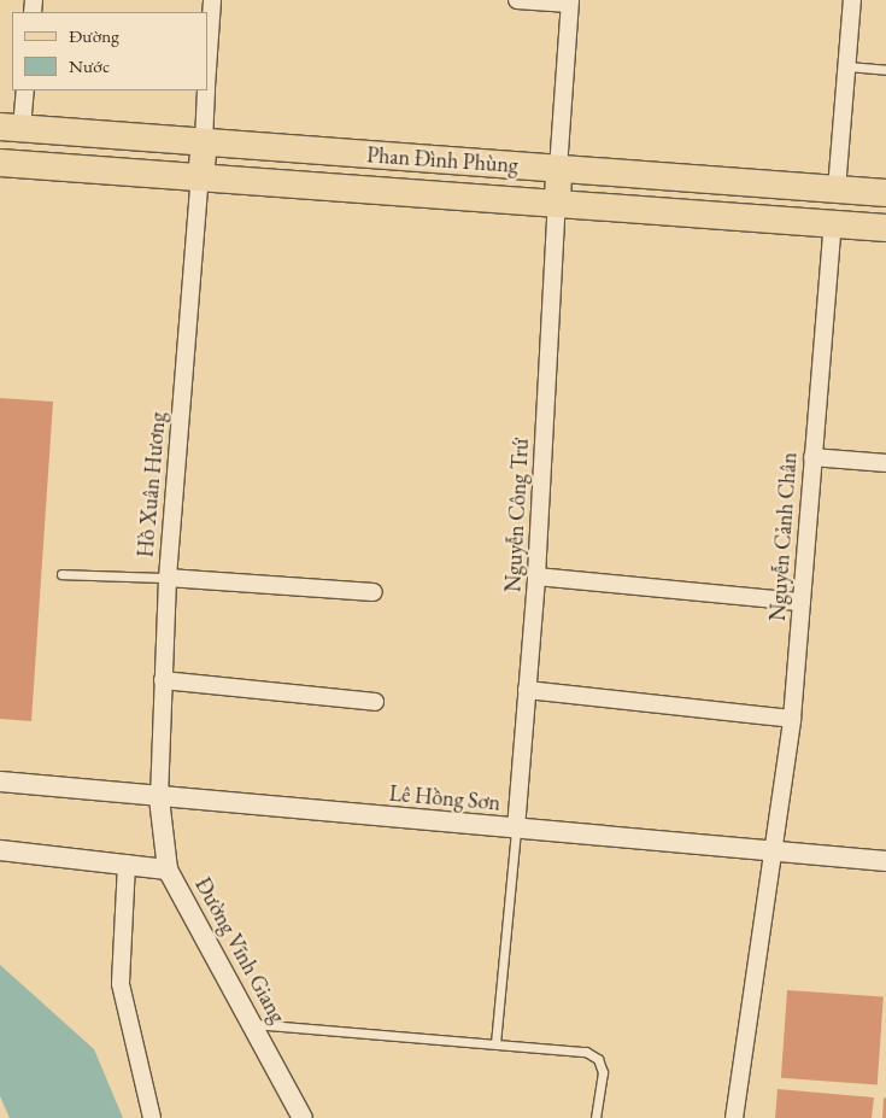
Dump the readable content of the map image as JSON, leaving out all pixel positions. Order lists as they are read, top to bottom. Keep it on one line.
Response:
{"streets":{"highway":["Phan Đình Phùng"],"street":["Hồ Xuân Hương","Nguyễn Công Trứ","Nguyễn Cảnh Chân","Lê Hồng Sơn","Đường Vĩnh Giang"]},"crossings":[["Phan Đình Phùng","Hồ Xuân Hương"],["Phan Đình Phùng","Nguyễn Công Trứ"],["Phan Đình Phùng","Nguyễn Cảnh Chân"],["Hồ Xuân Hương","Lê Hồng Sơn"],["Hồ Xuân Hương","Đường Vĩnh Giang"],["Nguyễn Công Trứ","Lê Hồng Sơn"],["Nguyễn Cảnh Chân","Lê Hồng Sơn"],["Lê Hồng Sơn","Đường Vĩnh Giang"]],"legend":["Đường","Nước"]}
